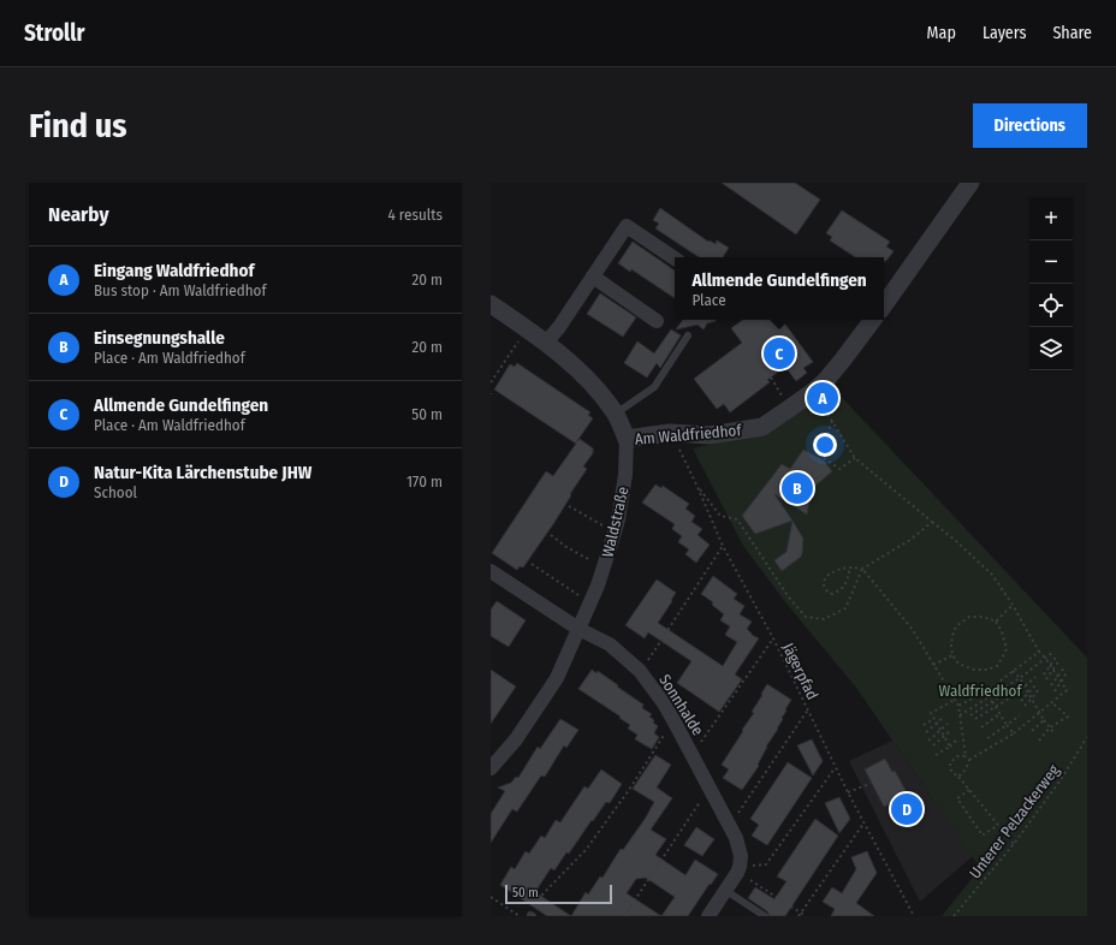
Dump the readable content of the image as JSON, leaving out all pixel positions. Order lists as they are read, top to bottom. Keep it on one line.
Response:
{"streets":{"street":["Am Waldfriedhof","Waldstraße","Sonnhalde"],"path":["Jägerpfad","Unterer Pelzackerweg"]},"crossings":[["Am Waldfriedhof","Waldstraße"],["Am Waldfriedhof","Jägerpfad"],["Waldstraße","Sonnhalde"]],"parks":["Waldfriedhof"],"scale_bar":"50 m","page":{"header":"Strollr","nav":["Map","Layers","Share"],"buttons":"Directions","title":"Find us","heading":["Nearby","4 results"],"map_buttons":["+","−"],"list":[{"mark":"A","name":"Eingang Waldfriedhof","note":"Bus stop · Am Waldfriedhof","value":"20 m"},{"mark":"B","name":"Einsegnungshalle","note":"Place · Am Waldfriedhof","value":"20 m"},{"mark":"C","name":"Allmende Gundelfingen","note":"Place · Am Waldfriedhof","value":"50 m"},{"mark":"D","name":"Natur-Kita Lärchenstube JHW","note":"School","value":"170 m"}],"popup":["Allmende Gundelfingen","Place"],"pins":["C","A","B","D"],"scale":"50 m"}}
